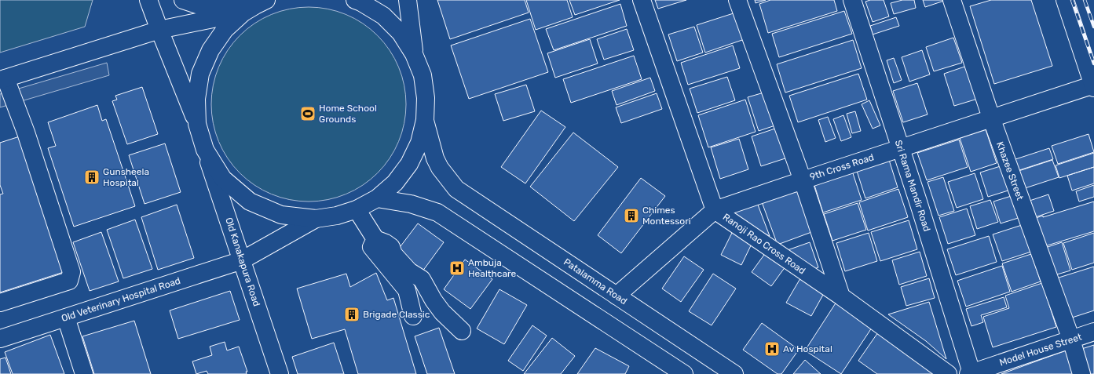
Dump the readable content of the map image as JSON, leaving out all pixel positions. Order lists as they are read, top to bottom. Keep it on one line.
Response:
{"streets":{"street":["9th Cross Road","Khazee Street","Sri Rama Mandir Road","Ranoji Rao Cross Road","Old Kanakapura Road","Patalamma Road","Old Veterinary Hospital Road","Model House Street"]},"crossings":[["9th Cross Road","Khazee Street"],["9th Cross Road","Sri Rama Mandir Road"],["9th Cross Road","Ranoji Rao Cross Road"],["9th Cross Road","Patalamma Road"],["Khazee Street","Model House Street"],["Sri Rama Mandir Road","Model House Street"],["Old Kanakapura Road","Old Veterinary Hospital Road"]],"places":{"sports":["Home School Grounds"],"building":["Gunsheela Hospital","Chimes Montessori","Brigade Classic"],"hospital":["Ambuja Healthcare","Av Hospital"]}}
